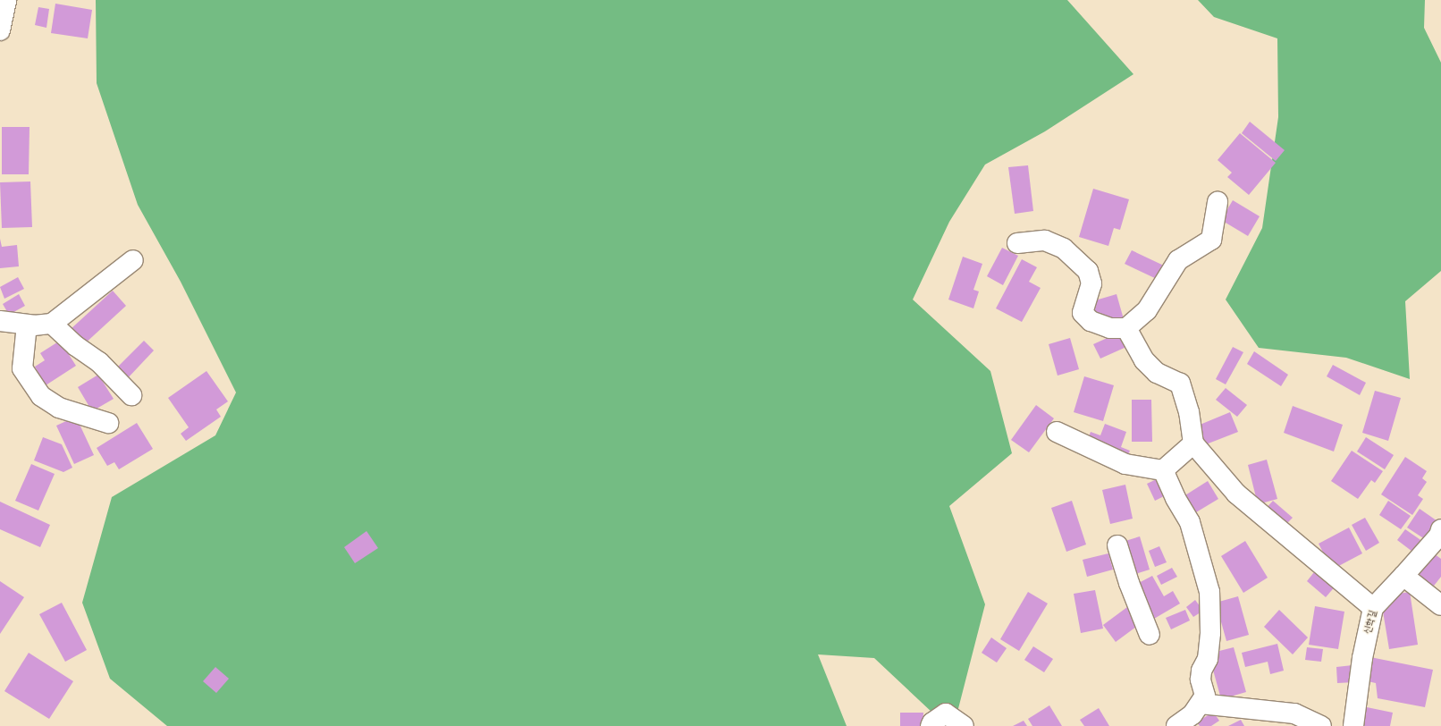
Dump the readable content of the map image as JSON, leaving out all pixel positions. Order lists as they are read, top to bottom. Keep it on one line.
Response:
{"streets":{"street":["신학길"]}}
